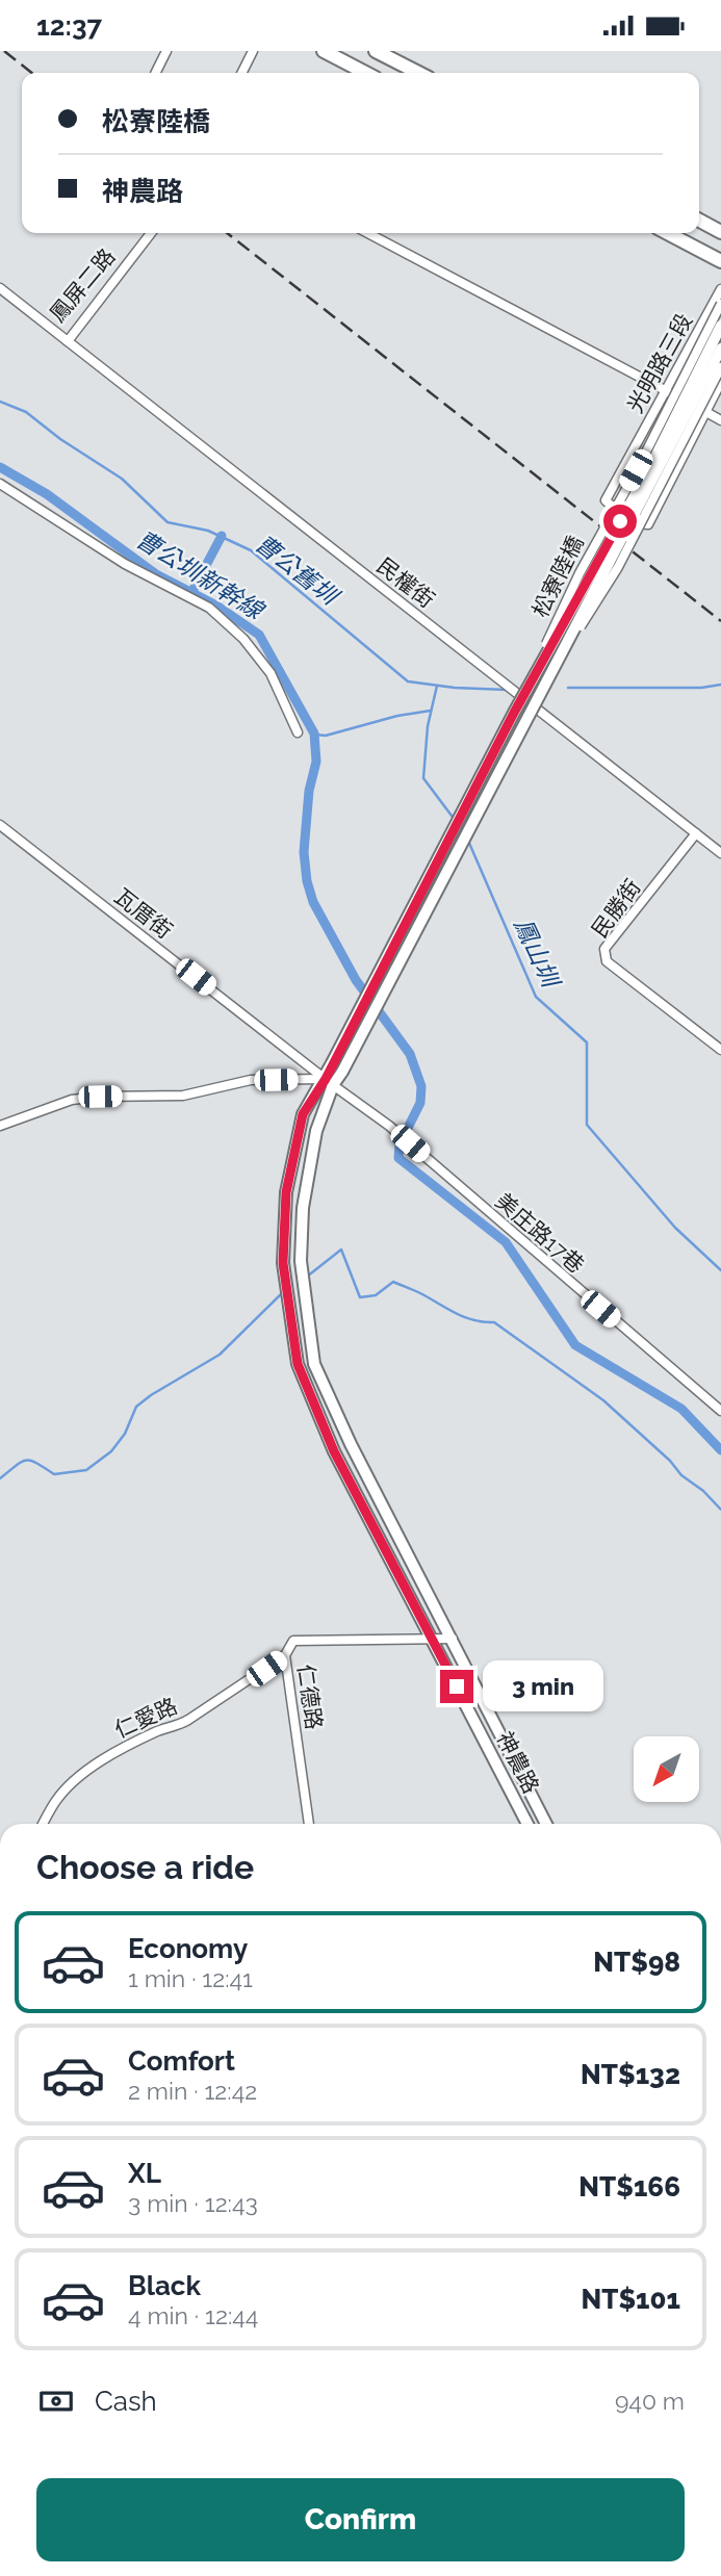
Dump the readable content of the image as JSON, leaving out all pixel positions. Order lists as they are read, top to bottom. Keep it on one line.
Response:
{"streets":{"street":["鳳屏二路","光明路三段","松寮陸橋","民權街","民勝街","瓦厝街","美庄路17巷","仁德路","仁愛路","神農路"]},"crossings":[["鳳屏二路","民權街"],["松寮陸橋","神農路"],["民權街","民勝街"],["瓦厝街","美庄路17巷"],["瓦厝街","神農路"],["美庄路17巷","神農路"],["仁德路","仁愛路"],["仁德路","神農路"]],"water":["曹公舊圳","曹公圳新幹線","鳳山圳"],"north":"bottom left","page":{"status":"12:37","banner":["松寮陸橋","神農路"],"bubble":"3 min","heading":"Choose a ride","list":[{"name":"Economy","note":"1 min · 12:41","value":"NT$98"},{"name":"Comfort","note":"2 min · 12:42","value":"NT$132"},{"name":"XL","note":"3 min · 12:43","value":"NT$166"},{"name":"Black","note":"4 min · 12:44","value":"NT$101"}],"pay":["Cash","940 m"],"buttons":"Confirm"}}
